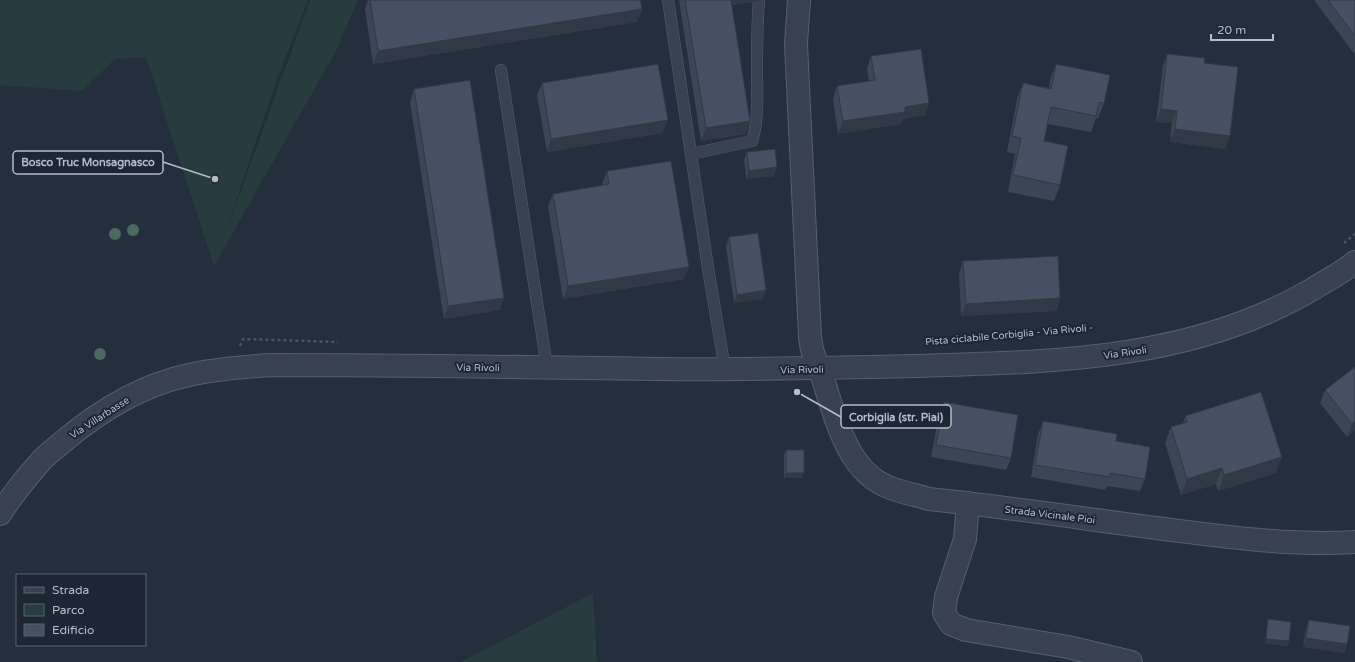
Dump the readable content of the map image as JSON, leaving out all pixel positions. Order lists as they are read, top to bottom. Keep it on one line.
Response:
{"streets":{"street":["Via Rivoli","Via Villarbasse","Strada Vicinale Pioi"]},"crossings":[["Via Rivoli","Via Villarbasse"],["Via Rivoli","Strada Vicinale Pioi"]],"places":["Bosco Truc Monsagnasco","Corbiglia (str. Piai)"],"legend":["Strada","Parco","Edificio"],"scale_bar":"20 m"}
